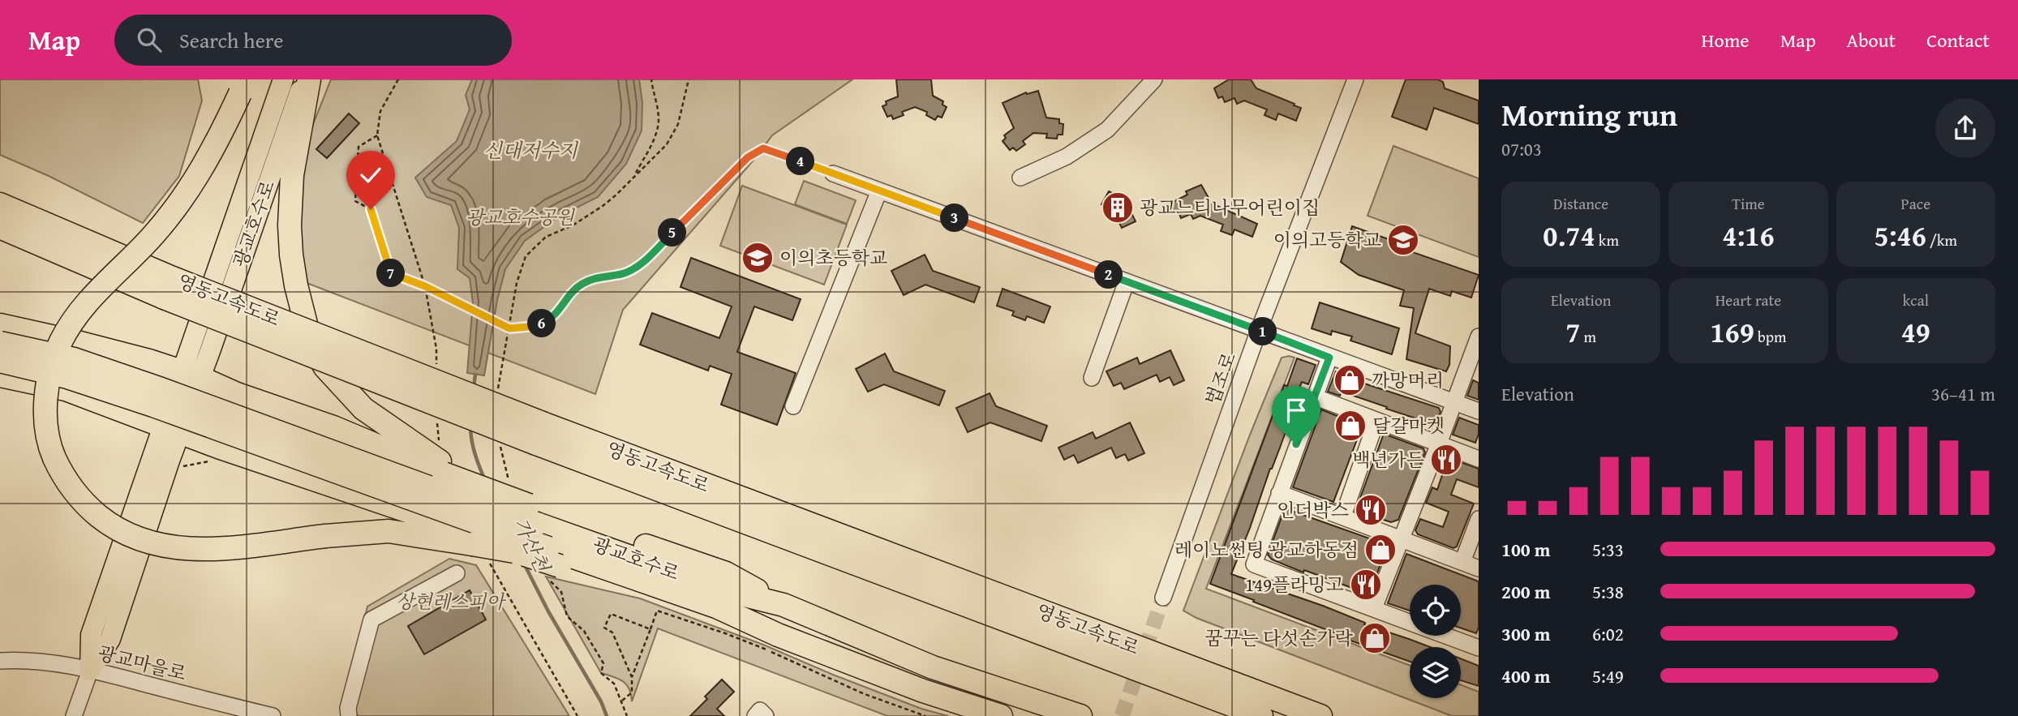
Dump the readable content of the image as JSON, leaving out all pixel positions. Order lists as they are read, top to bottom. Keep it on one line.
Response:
{"streets":{"highway":["광교호수로","영동고속도로"],"street":["법조로","광교마을로"]},"crossings":[["광교호수로","광교마을로"]],"water":["신대저수지","가산천"],"parks":["광교호수공원","상현레스피아"],"places":{"building":["광교느티나무어린이집"],"school or university":["이의고등학교","이의초등학교"],"shop":["까망머리","달걀마켓","레이노썬팅 광교하동점","꿈꾸는 다섯손가락"],"restaurant":["백년가든","인더박스","149플라밍고"]},"page":{"header":"Map","search":"Search here","nav":["Home","Map","About","Contact"],"heading":["Morning run","07:03"],"pins":["4","3","5","7","2","6","1"],"stats":[["Distance","0.74 km"],["Time","4:16"],["Pace","5:46 /km"],["Elevation","7 m"],["Heart rate","169 bpm"],["kcal","49"]],"chart":["Elevation","36–41 m"],"list":[{"name":"100 m","note":"5:33"},{"name":"200 m","note":"5:38"},{"name":"300 m","note":"6:02"},{"name":"400 m","note":"5:49"}]}}
